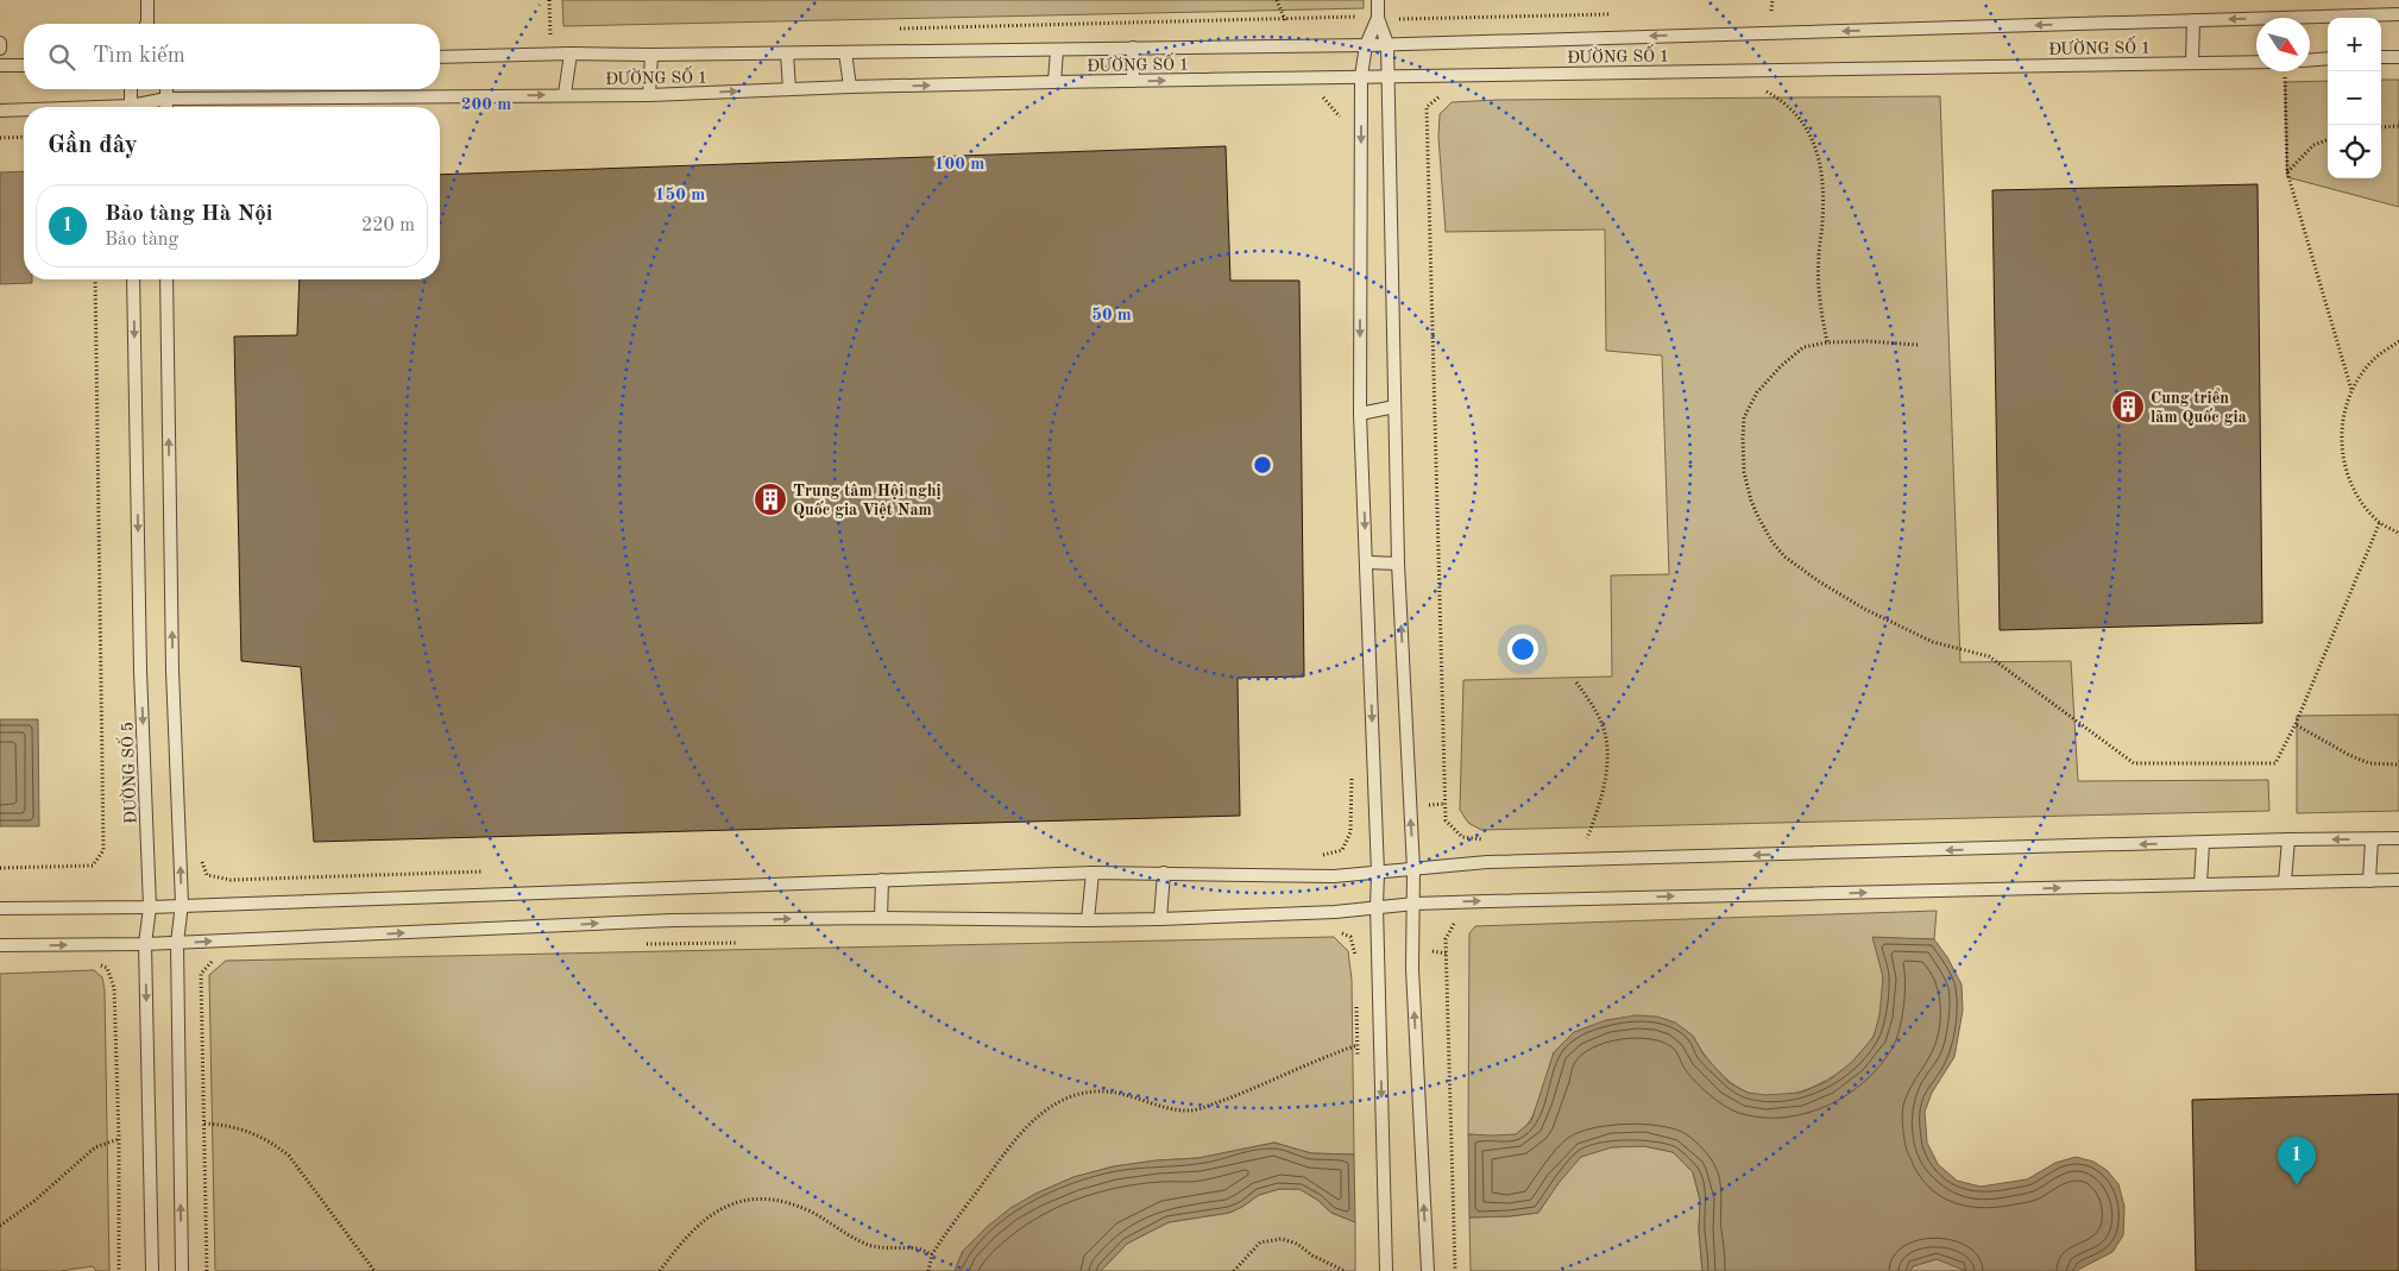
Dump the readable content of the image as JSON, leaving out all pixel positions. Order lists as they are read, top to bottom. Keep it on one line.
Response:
{"streets":{"lane":["ĐƯỜNG SỐ 1","ĐƯỜNG SỐ 5"]},"places":{"building":["Cung triển lãm Quốc gia","Trung tâm Hội nghị Quốc gia Việt Nam"]},"north":"bottom right","page":{"map_buttons":["+","−"],"search":"Tìm kiếm","heading":"Gần đây","list":[{"mark":"1","name":"Bảo tàng Hà Nội","note":"Bảo tàng","value":"220 m"}],"pins":"1"},"rings":["200 m","100 m","150 m","50 m"]}
